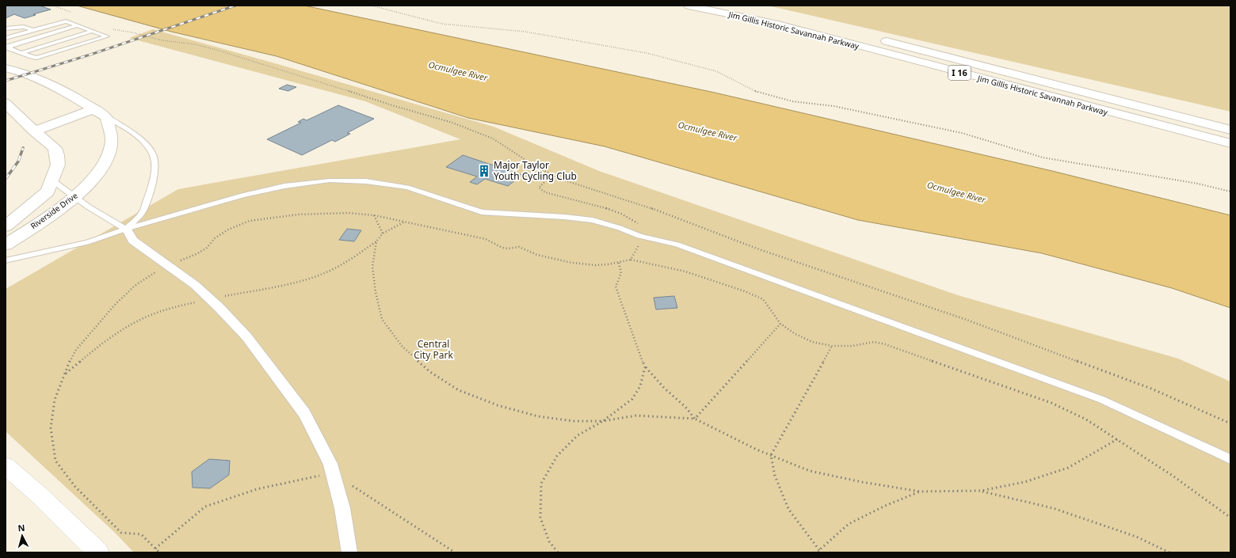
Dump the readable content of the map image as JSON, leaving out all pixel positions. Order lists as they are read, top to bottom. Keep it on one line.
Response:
{"streets":{"main road":["Jim Gillis Historic Savannah Parkway","I 16","Riverside Drive"]},"water":["Ocmulgee River"],"parks":["Central City Park"],"places":{"building":["Major Taylor Youth Cycling Club"]},"north":"top"}
